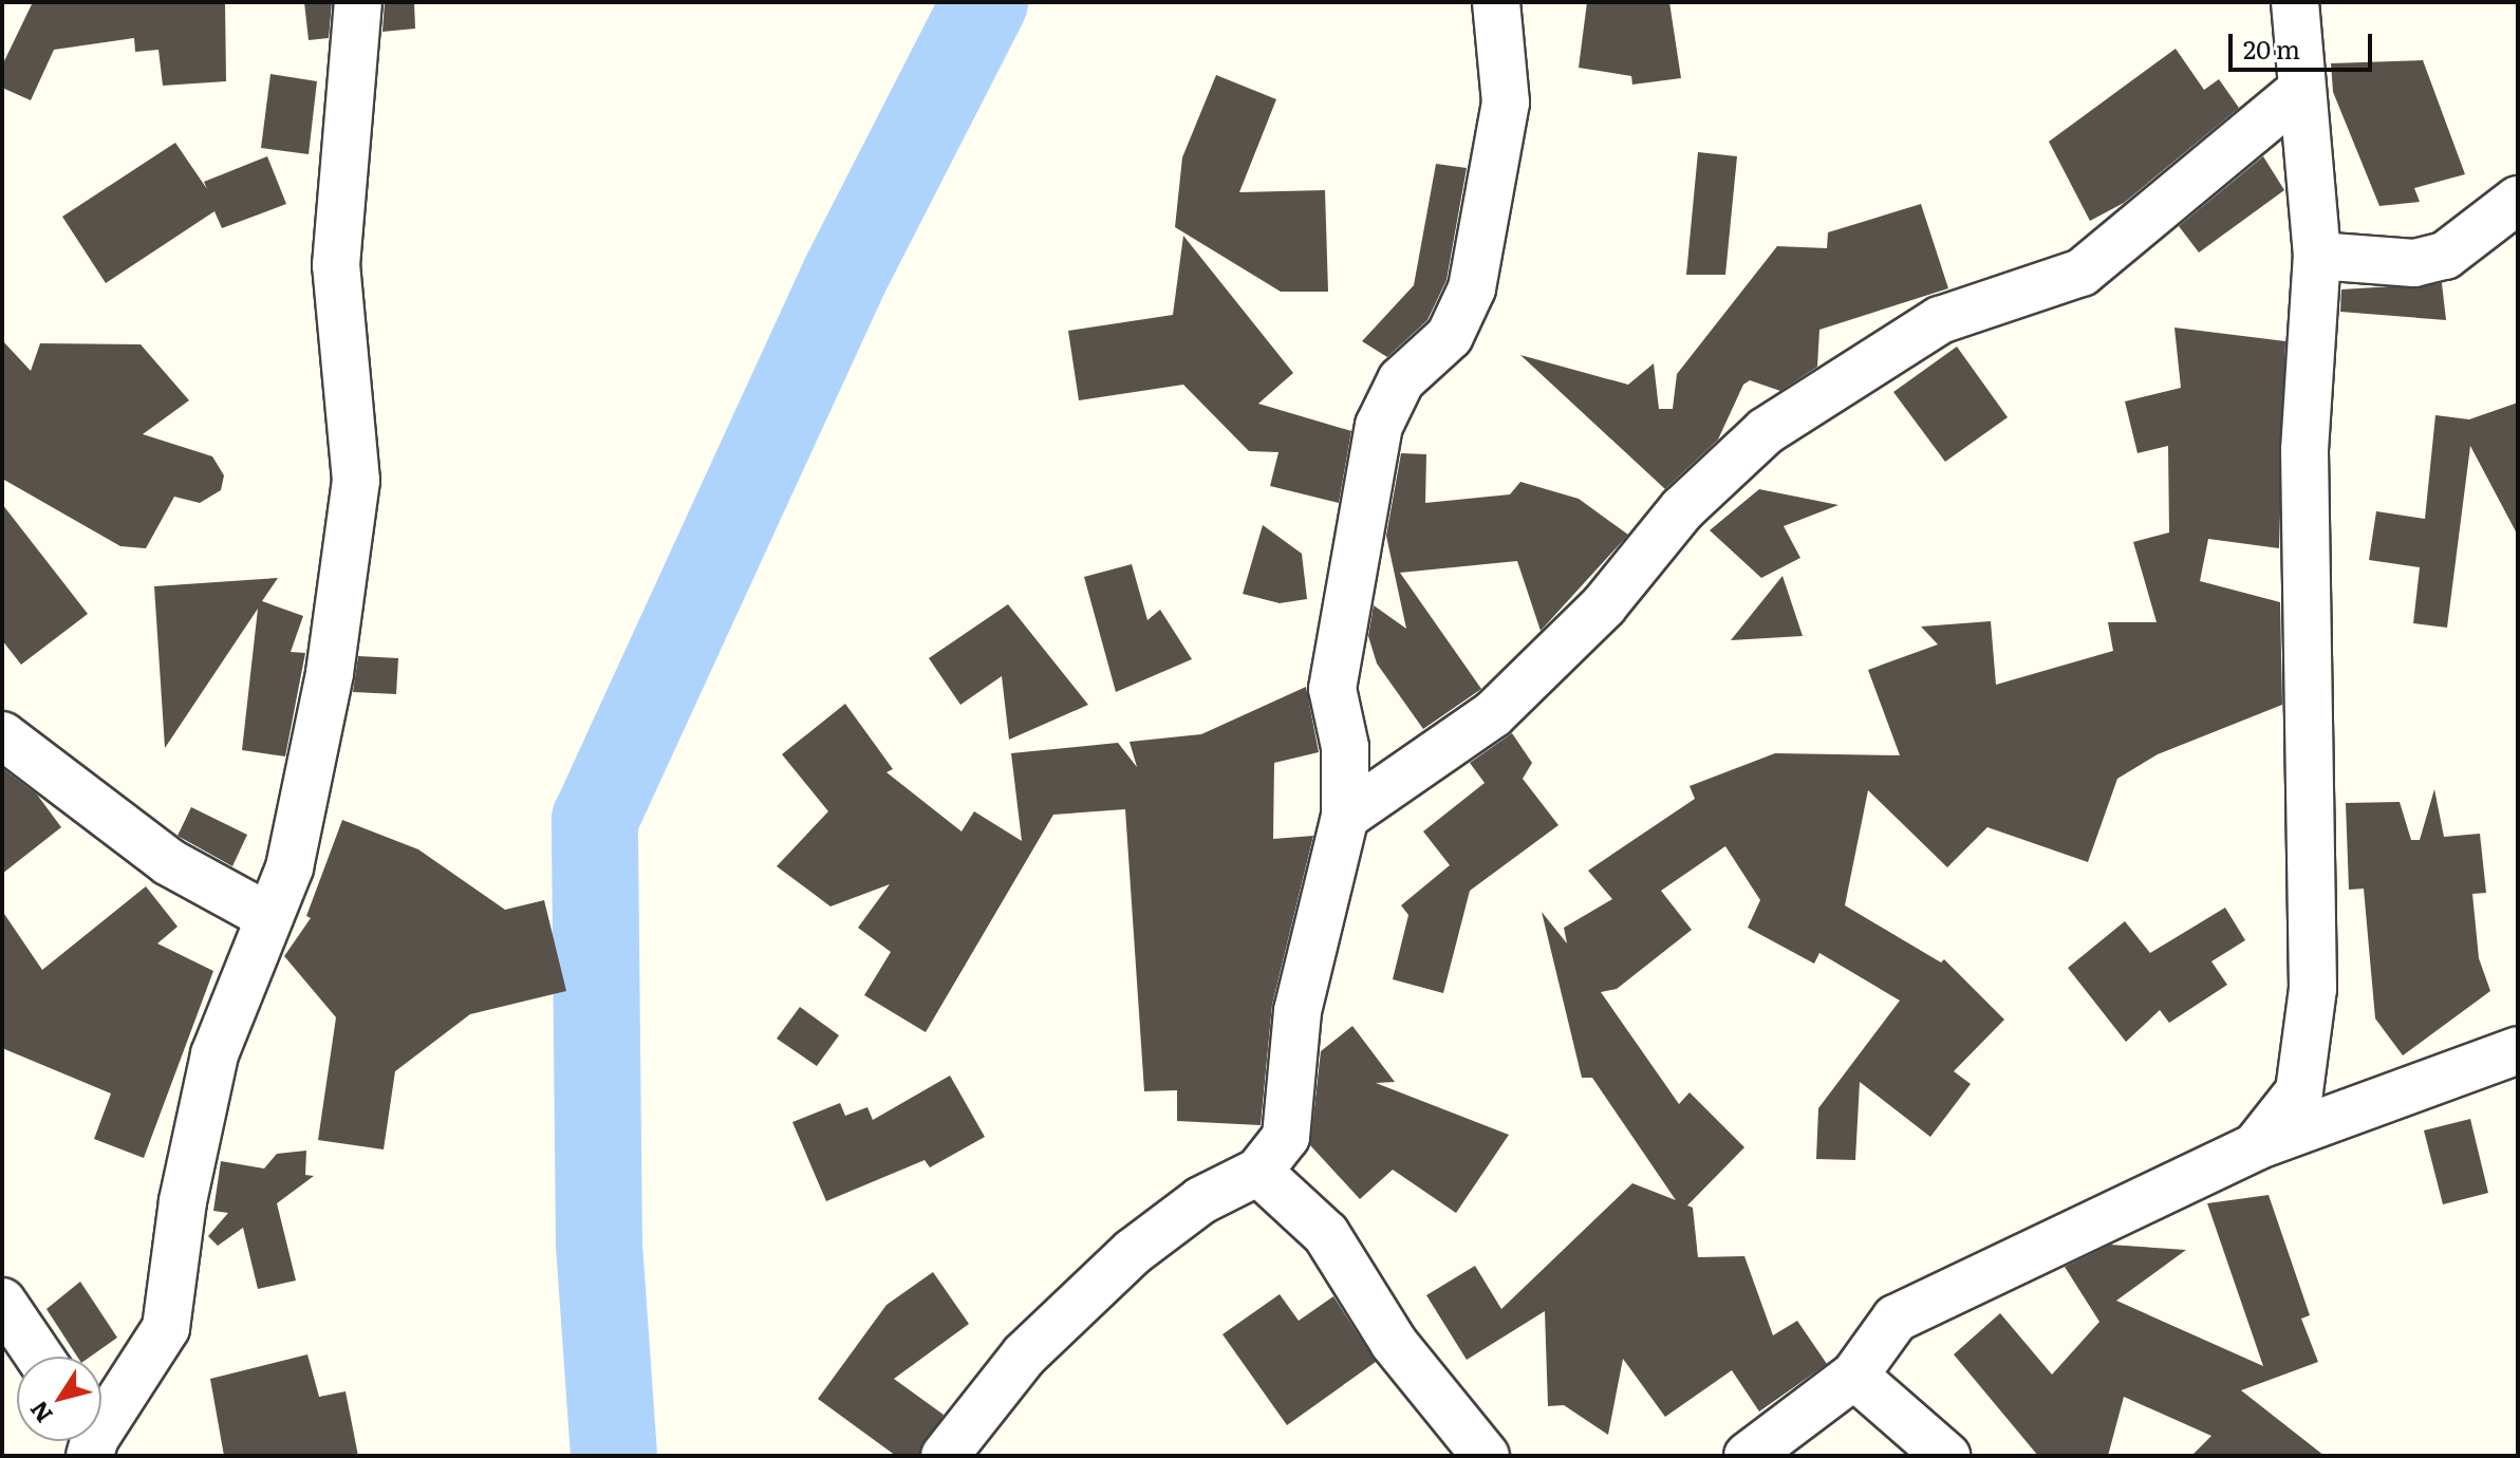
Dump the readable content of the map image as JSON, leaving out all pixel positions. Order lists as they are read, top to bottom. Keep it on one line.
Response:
{"scale_bar":"20 m","north":"bottom left"}
